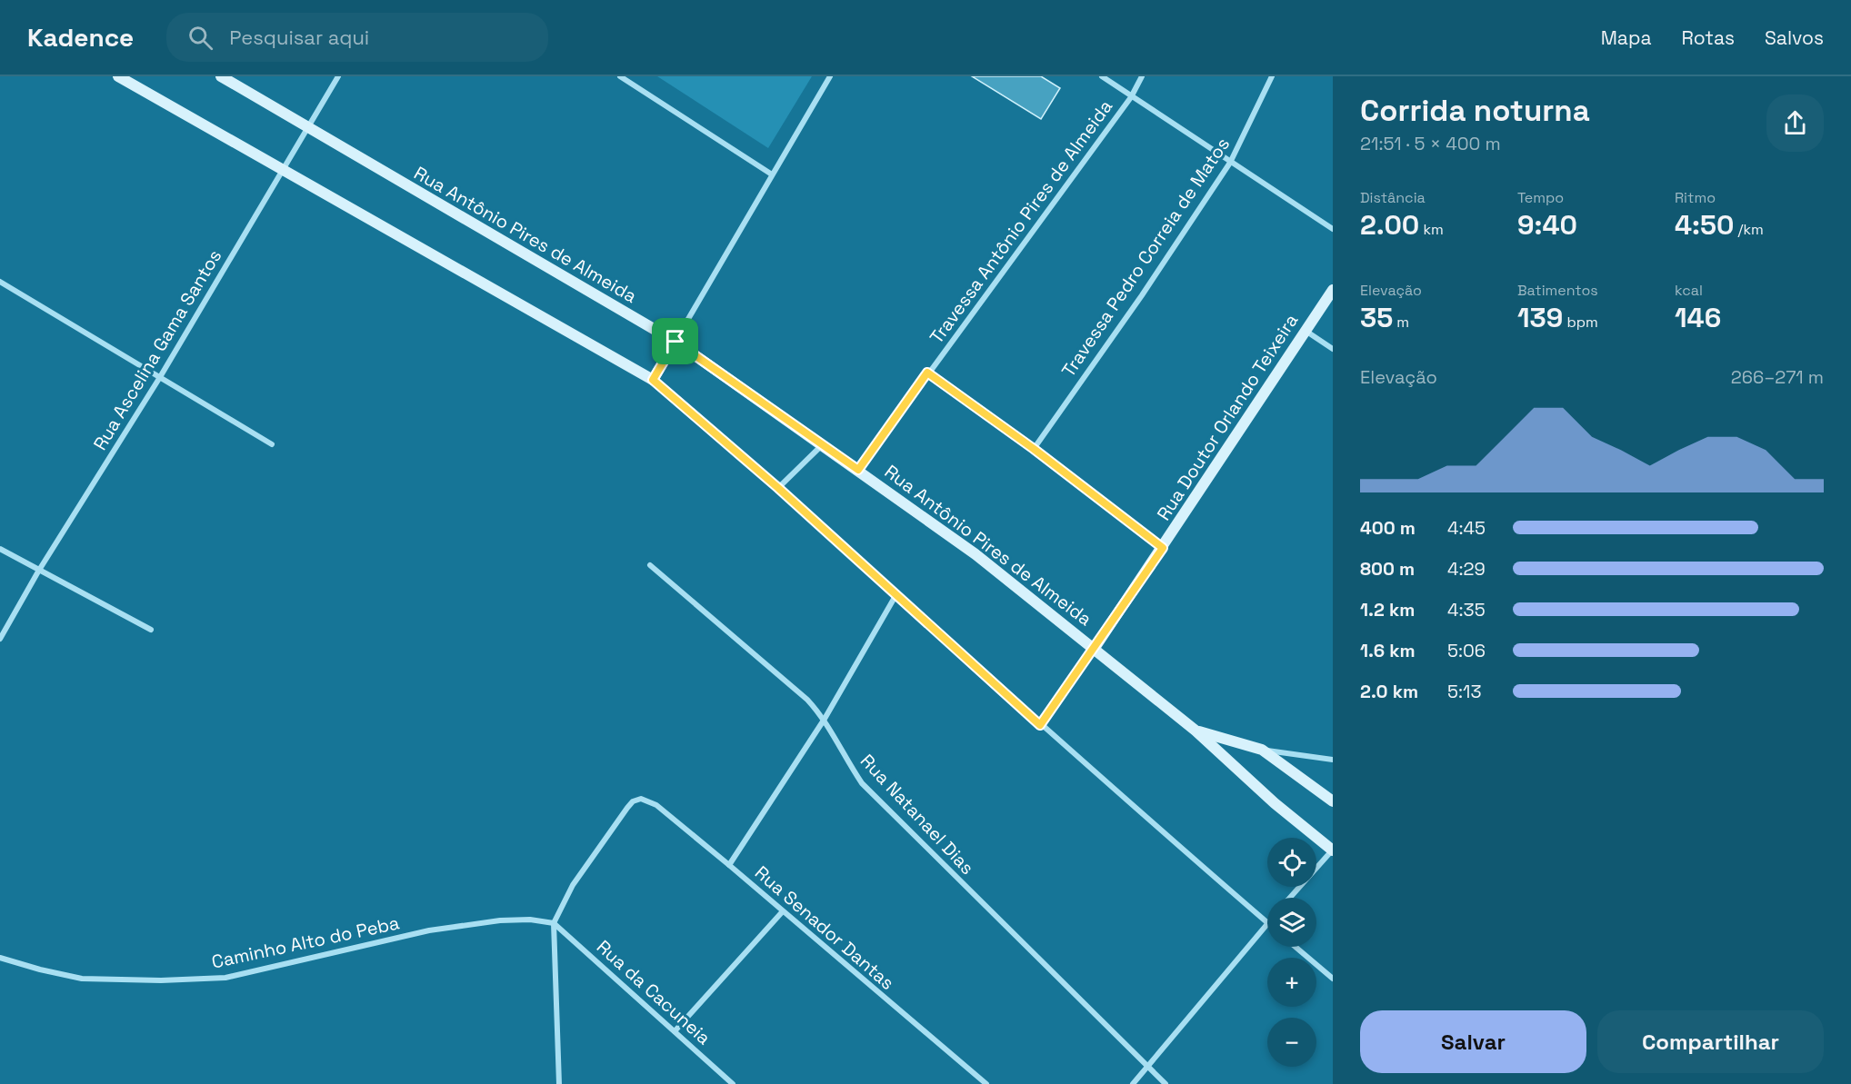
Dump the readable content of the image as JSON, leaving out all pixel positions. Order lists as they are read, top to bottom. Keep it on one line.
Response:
{"streets":{"main road":["Rua Antônio Pires de Almeida","Rua Doutor Orlando Teixeira"],"street":["Travessa Antônio Pires de Almeida","Travessa Pedro Correia de Matos","Rua Ascelina Gama Santos","Rua Natanael Dias","Rua Senador Dantas","Caminho Alto do Peba","Rua da Cacuneia"]},"crossings":[["Travessa Antônio Pires de Almeida","Rua Antônio Pires de Almeida"],["Rua Antônio Pires de Almeida","Rua Ascelina Gama Santos"],["Rua Antônio Pires de Almeida","Rua Doutor Orlando Teixeira"],["Rua Senador Dantas","Caminho Alto do Peba"],["Rua Senador Dantas","Rua da Cacuneia"],["Caminho Alto do Peba","Rua da Cacuneia"]],"page":{"header":"Kadence","search":"Pesquisar aqui","nav":["Mapa","Rotas","Salvos"],"heading":["Corrida noturna","21:51 · 5 × 400 m"],"stats":[["Distância","2.00 km"],["Tempo","9:40"],["Ritmo","4:50 /km"],["Elevação","35 m"],["Batimentos","139 bpm"],["kcal","146"]],"chart":["Elevação","266–271 m"],"list":[{"name":"400 m","note":"4:45"},{"name":"800 m","note":"4:29"},{"name":"1.2 km","note":"4:35"},{"name":"1.6 km","note":"5:06"},{"name":"2.0 km","note":"5:13"}],"map_buttons":["+","−"],"buttons":["Salvar","Compartilhar"]}}
